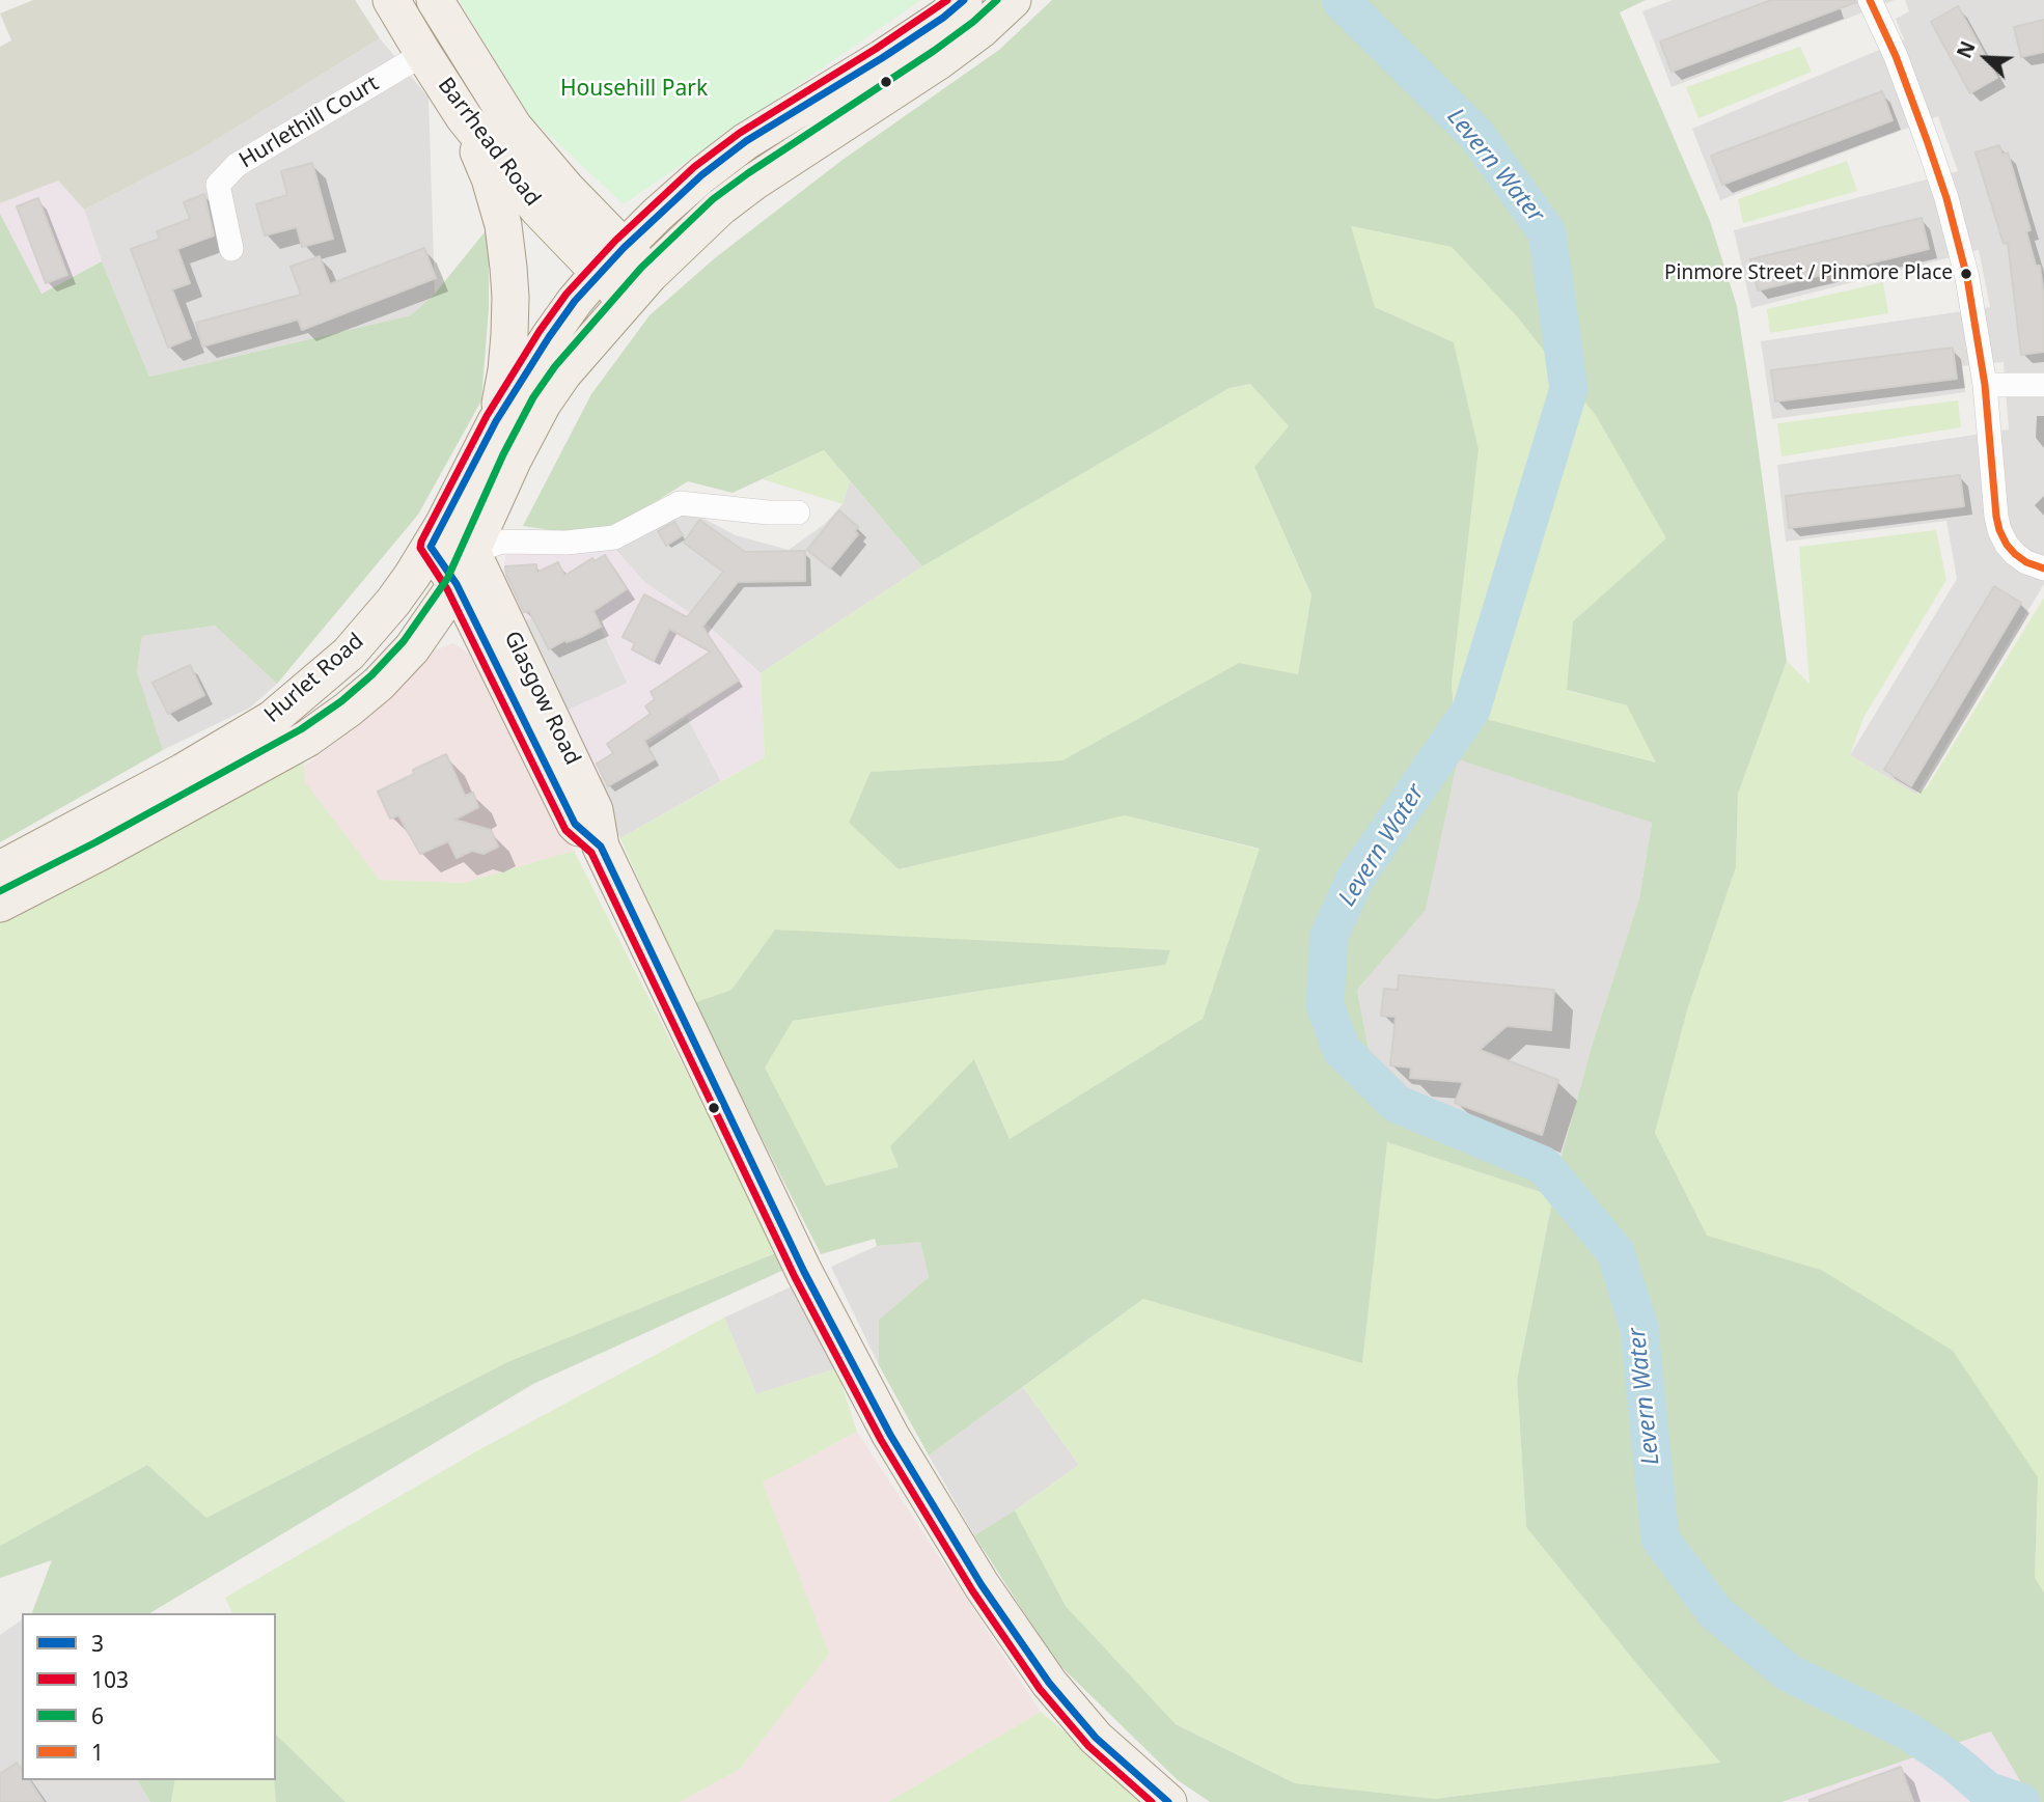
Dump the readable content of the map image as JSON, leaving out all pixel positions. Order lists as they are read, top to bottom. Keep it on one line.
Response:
{"streets":{"main road":["Barrhead Road","Hurlet Road","Glasgow Road"],"street":["Hurlethill Court"]},"crossings":[["Hurlethill Court","Barrhead Road"],["Barrhead Road","Hurlet Road"],["Hurlet Road","Glasgow Road"]],"water":["Levern Water"],"parks":["Househill Park"],"places":["Pinmore Street / Pinmore Place"],"lines":["transit line 3","transit line 103","transit line 6","transit line 1"],"legend":["3","103","6","1"],"north":"top left"}
